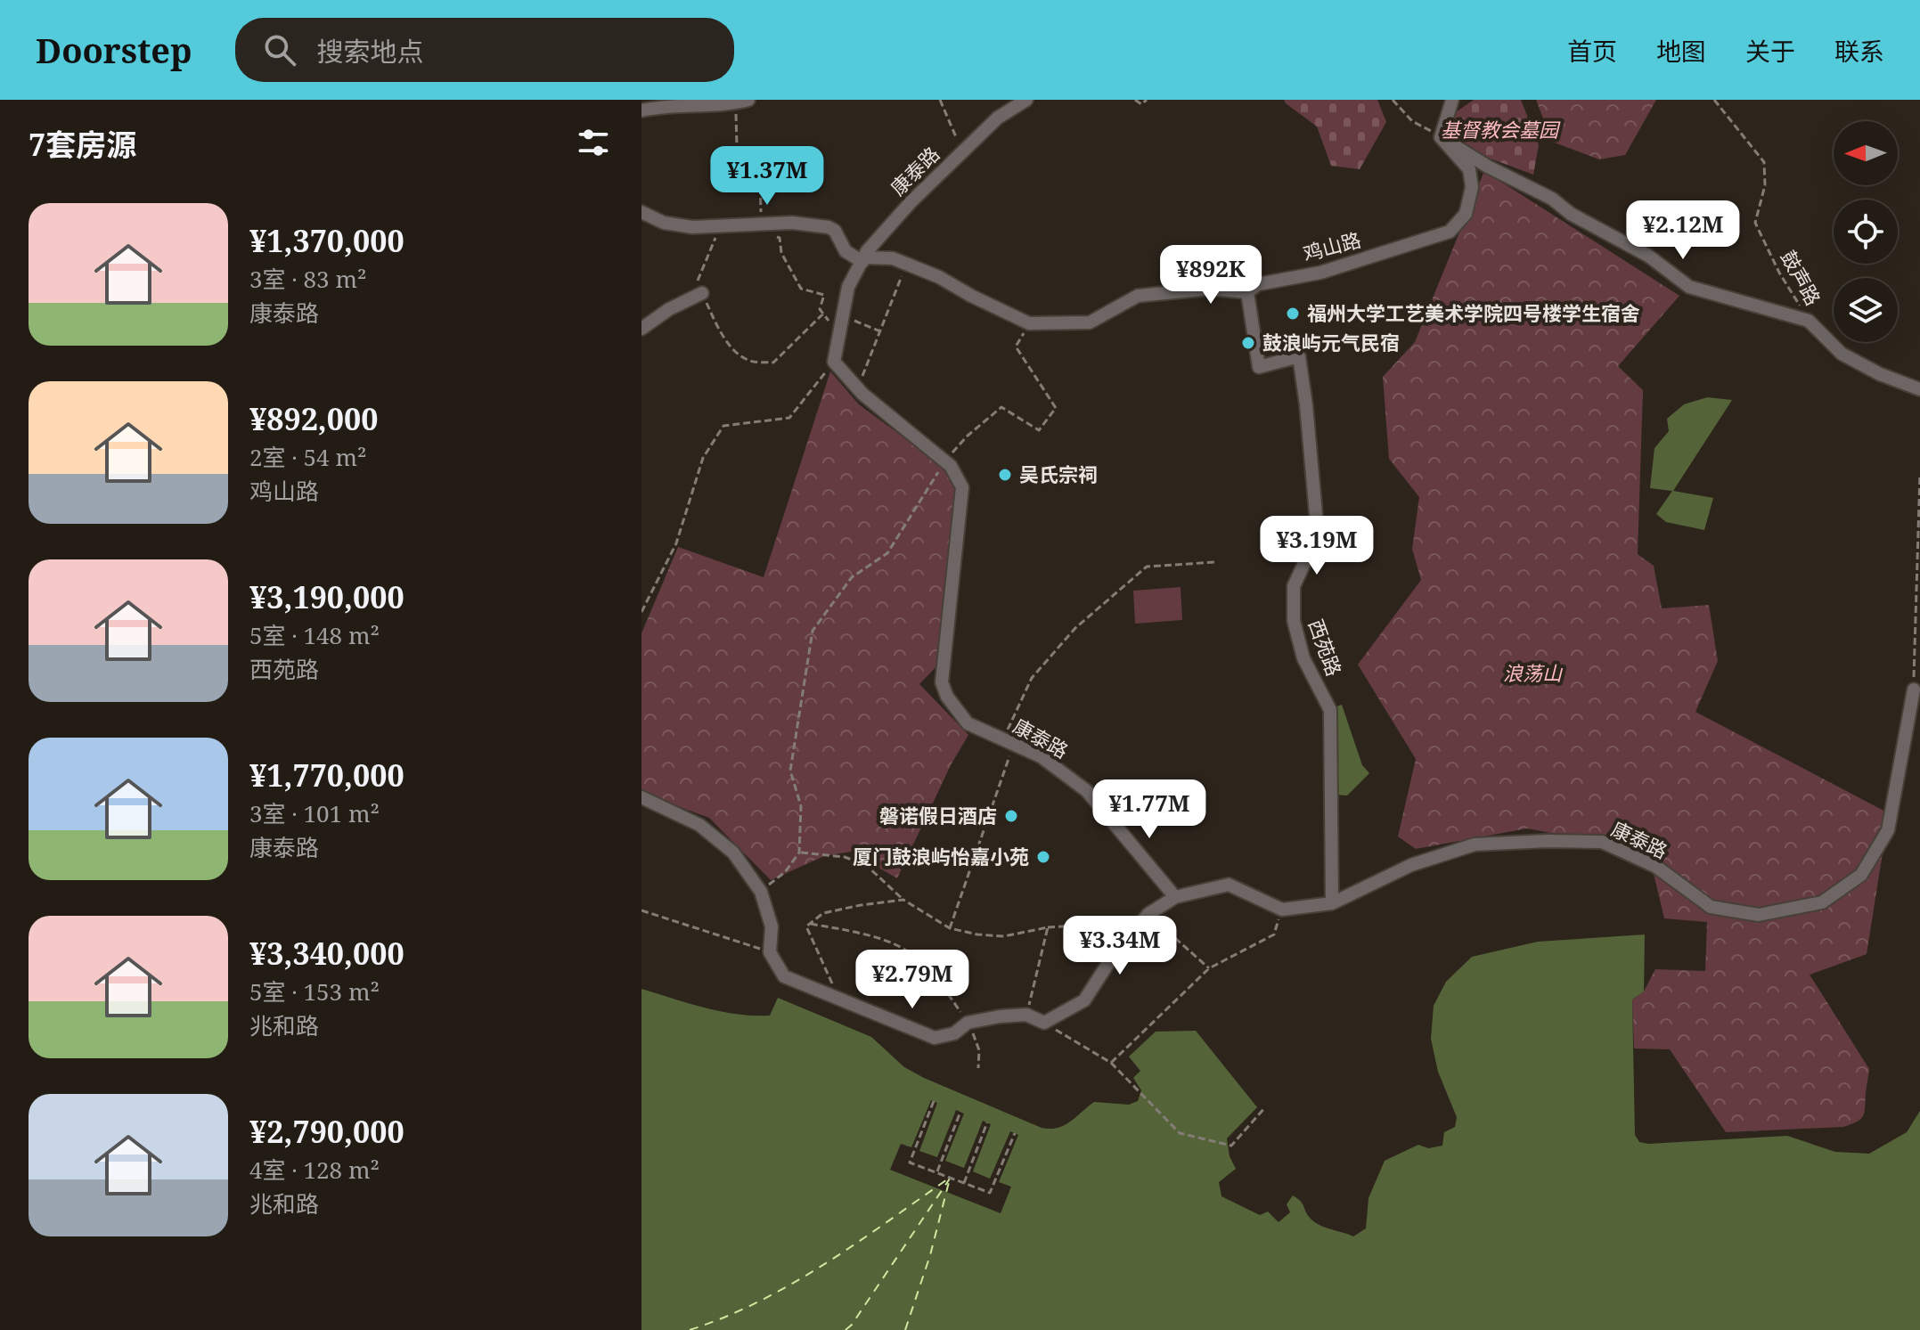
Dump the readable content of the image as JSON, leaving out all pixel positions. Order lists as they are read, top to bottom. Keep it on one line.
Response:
{"streets":{"street":["康泰路","鸡山路","西苑路"],"path":["鼓声路"]},"crossings":[["康泰路","鸡山路"],["康泰路","西苑路"],["鸡山路","西苑路"]],"parks":["基督教会墓园","浪荡山"],"places":["福州大学工艺美术学院四号楼学生宿舍","鼓浪屿元气民宿","吴氏宗祠","磐诺假日酒店","厦门鼓浪屿怡嘉小苑"],"north":"left","page":{"header":"Doorstep","search":"搜索地点","nav":["首页","地图","关于","联系"],"heading":"7套房源","price":["¥1.37M","¥2.12M","¥892K","¥3.19M","¥1.77M","¥3.34M","¥2.79M"],"list":[{"name":"¥1,370,000","note":"3室 · 83 m² · 康泰路"},{"name":"¥892,000","note":"2室 · 54 m² · 鸡山路"},{"name":"¥3,190,000","note":"5室 · 148 m² · 西苑路"},{"name":"¥1,770,000","note":"3室 · 101 m² · 康泰路"},{"name":"¥3,340,000","note":"5室 · 153 m² · 兆和路"},{"name":"¥2,790,000","note":"4室 · 128 m² · 兆和路"}]}}
